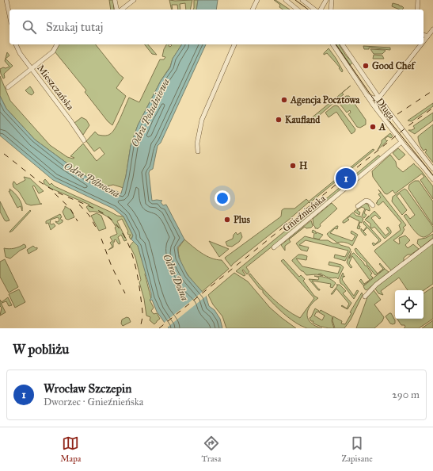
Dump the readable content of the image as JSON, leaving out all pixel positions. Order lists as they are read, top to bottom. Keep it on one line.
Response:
{"streets":{"street":["Mieszczańska","Długa","Gnieźnieńska"]},"crossings":[["Długa","Gnieźnieńska"]],"water":["Odra Południowa","Odra Północna","Odra Dolna"],"places":["Good Chef","Agencja Pocztowa","Kaufland","A","H","Plus"],"page":{"search":"Szukaj tutaj","pins":"1","heading":"W pobliżu","list":[{"mark":"1","name":"Wrocław Szczepin","note":"Dworzec · Gnieźnieńska","value":"290 m"}],"nav":["Mapa","Trasa","Zapisane"]}}
